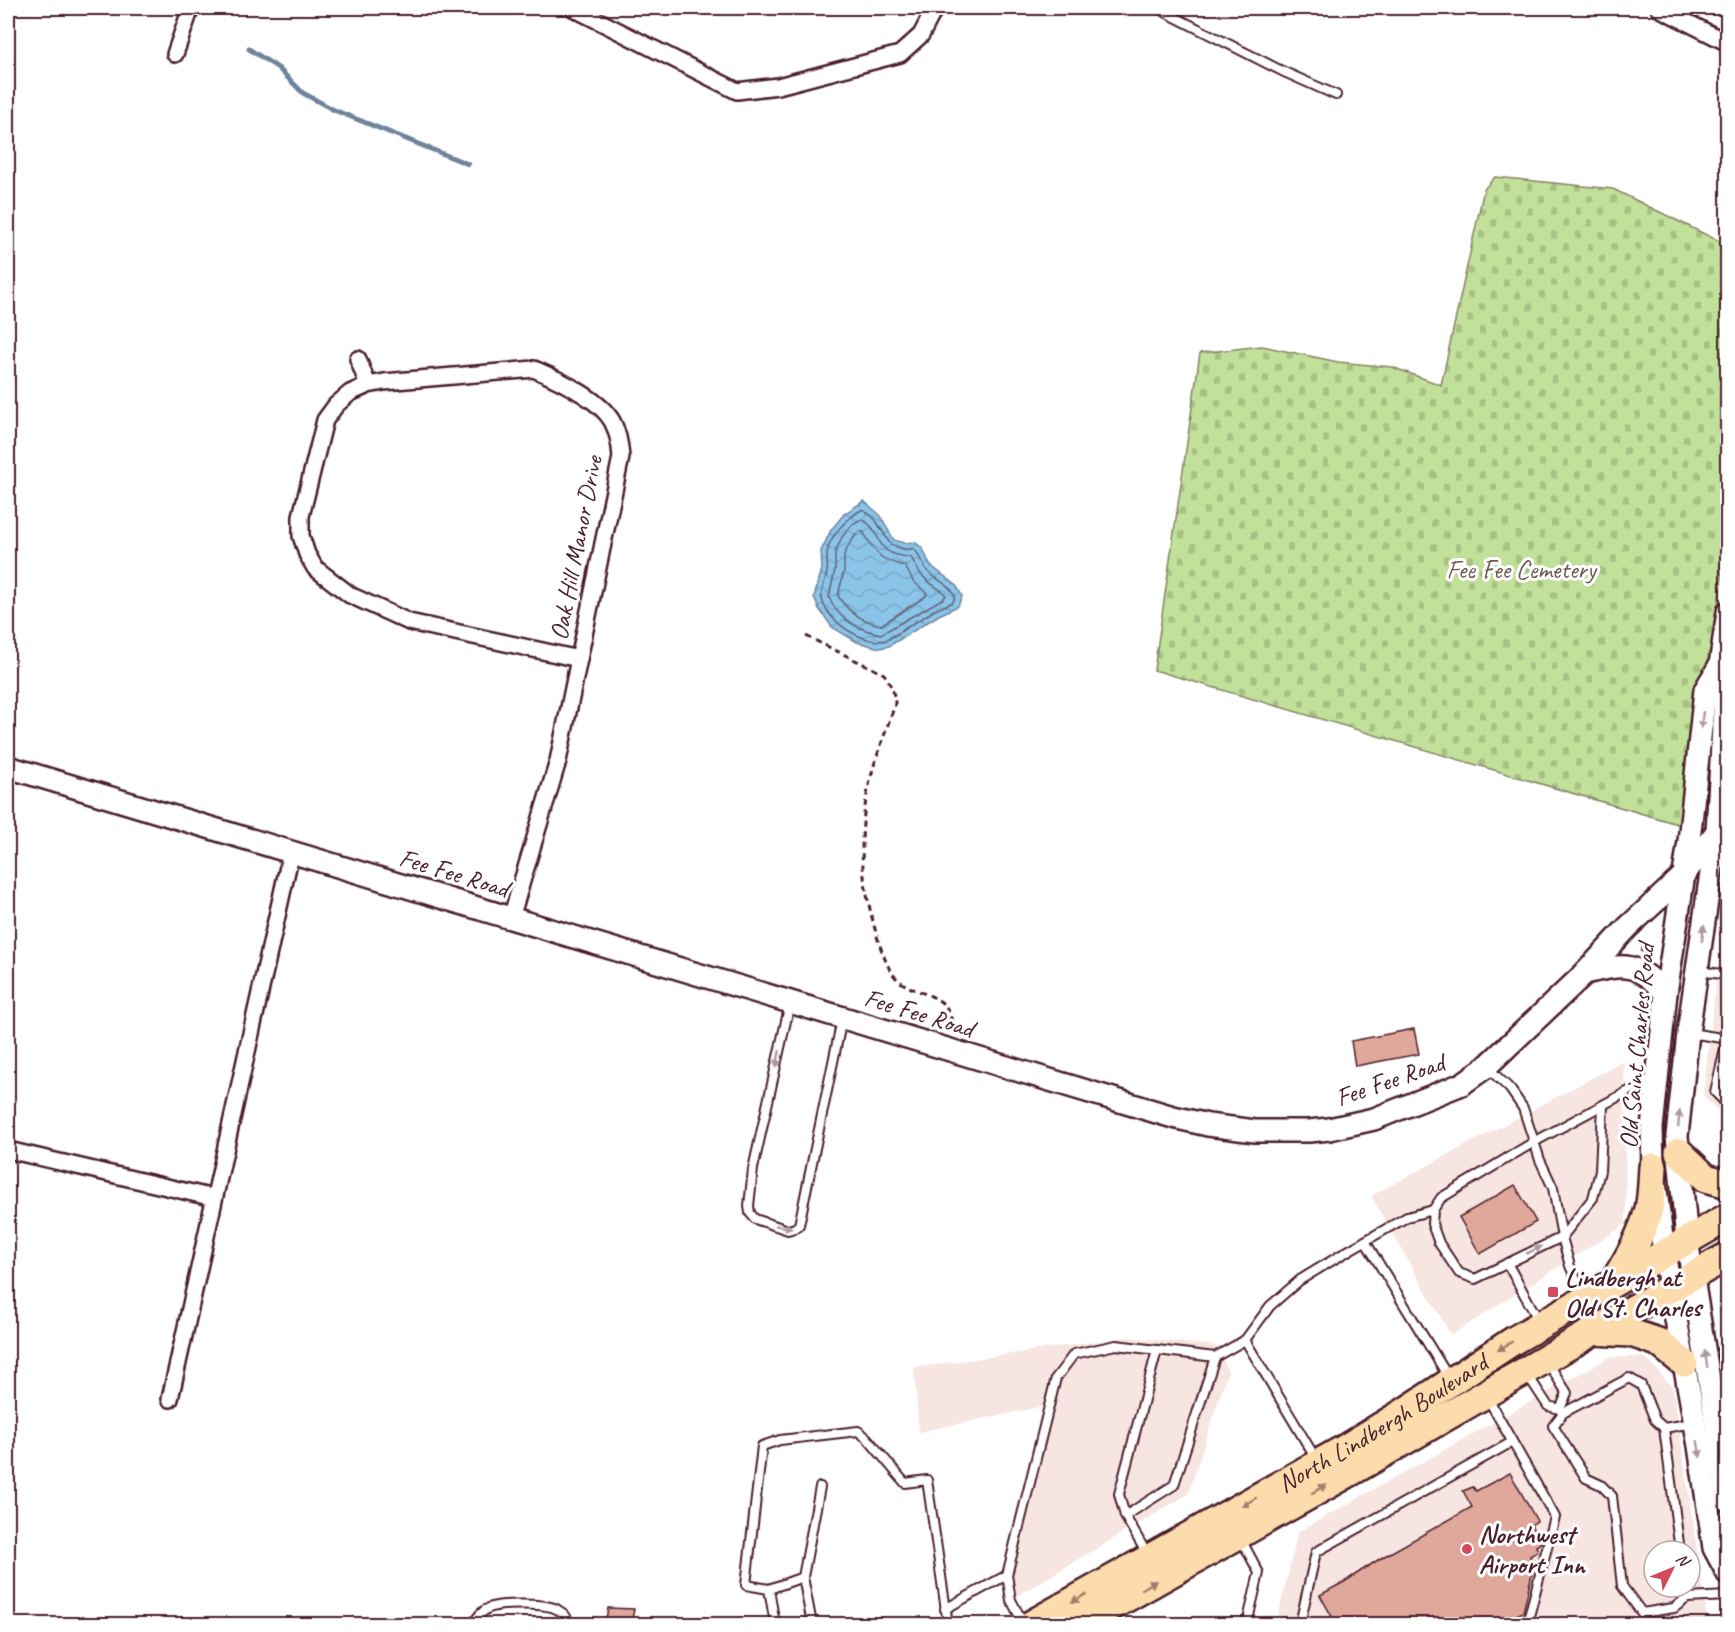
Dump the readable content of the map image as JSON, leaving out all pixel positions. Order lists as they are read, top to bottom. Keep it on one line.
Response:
{"streets":{"highway":["North Lindbergh Boulevard"],"street":["Oak Hill Manor Drive","Fee Fee Road","Old Saint Charles Road"]},"crossings":[["Oak Hill Manor Drive","Fee Fee Road"],["Fee Fee Road","Old Saint Charles Road"],["Old Saint Charles Road","North Lindbergh Boulevard"]],"parks":["Fee Fee Cemetery"],"places":{"transit":["Lindbergh at Old St. Charles"],"other":["Northwest Airport Inn"]},"north":"top right"}
